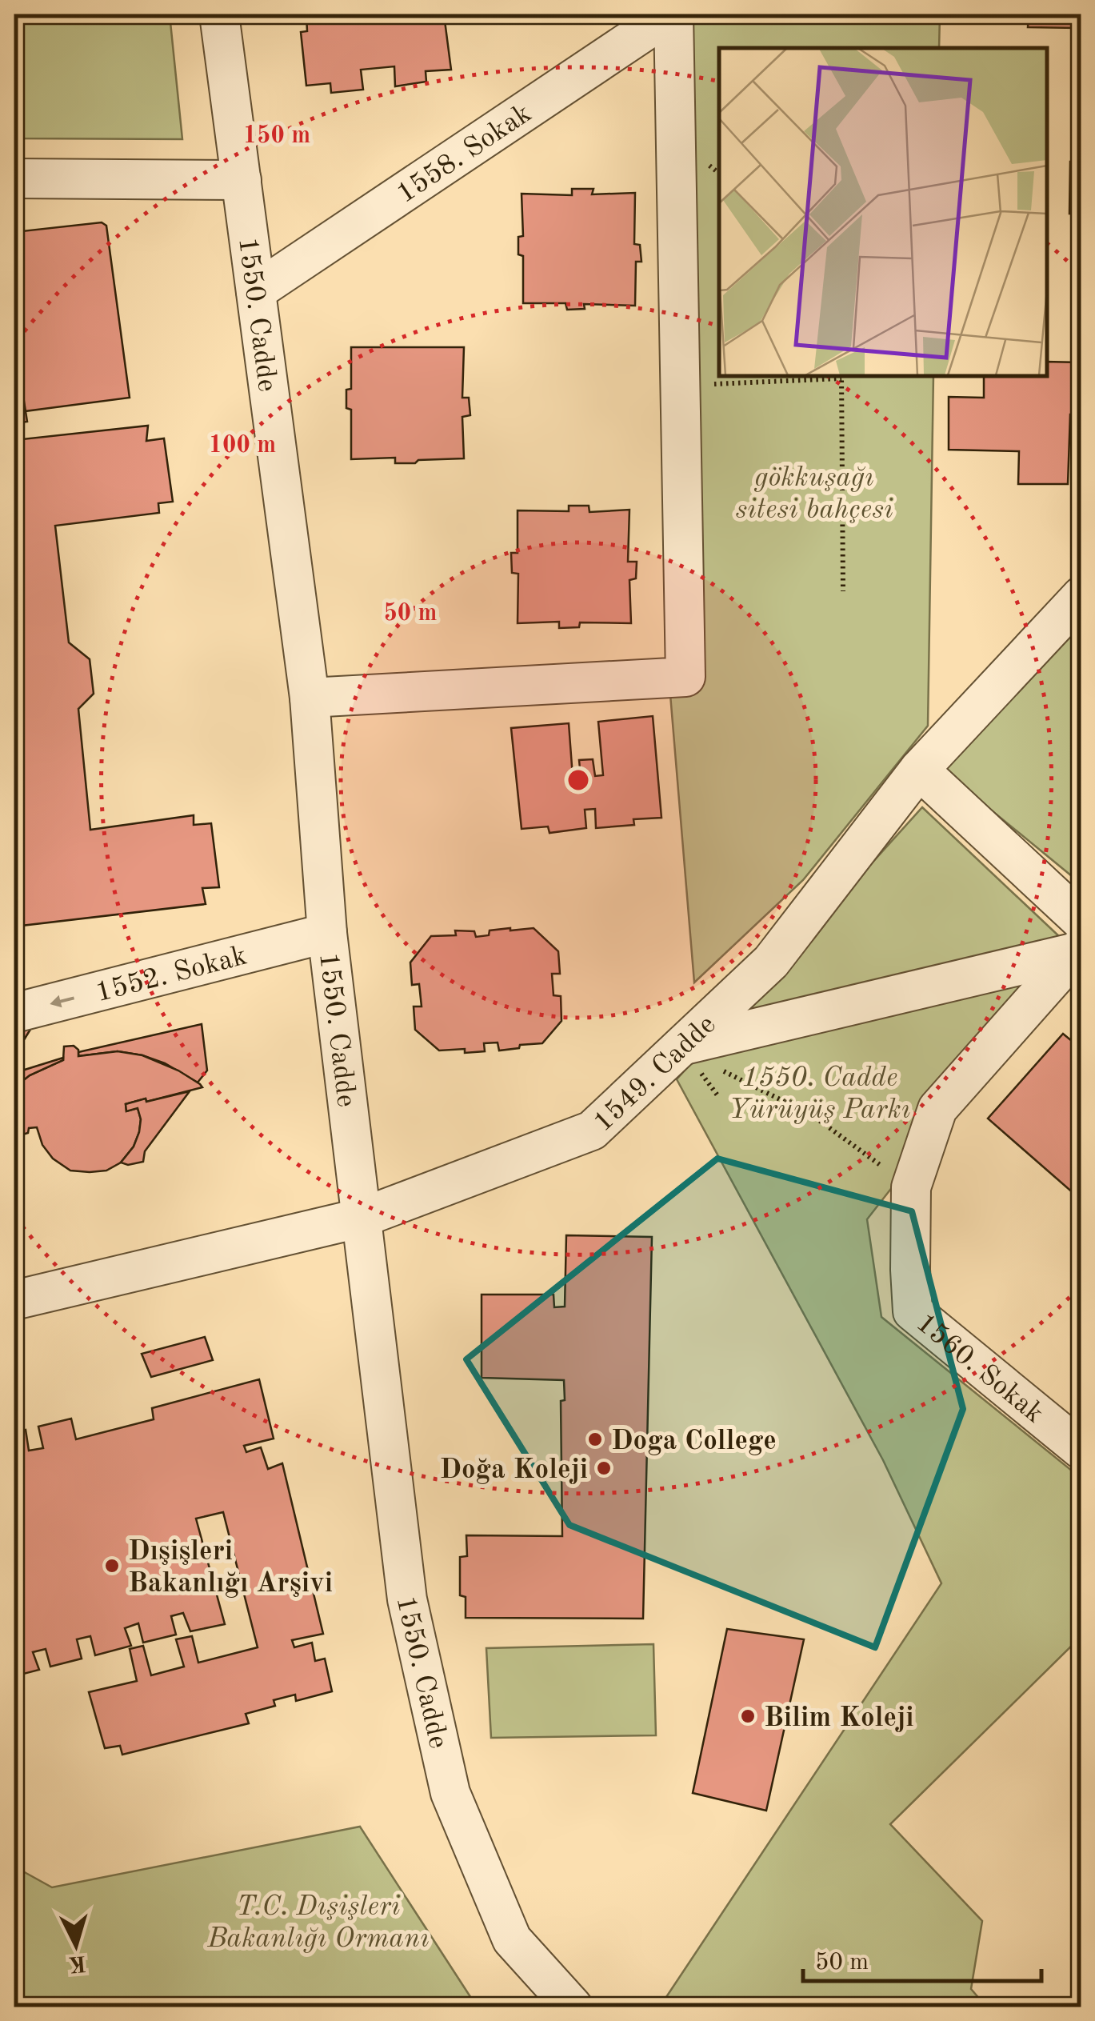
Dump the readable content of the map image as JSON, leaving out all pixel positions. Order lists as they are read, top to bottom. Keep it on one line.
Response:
{"streets":{"street":["1558. Sokak","1550. Cadde","1552. Sokak","1549. Cadde","1560. Sokak"]},"crossings":[["1558. Sokak","1550. Cadde"],["1550. Cadde","1552. Sokak"],["1550. Cadde","1549. Cadde"]],"one_way":["1552. Sokak"],"parks":["gökkuşağı sitesi bahçesi","1550. Cadde Yürüyüş Parkı","T.C. Dışişleri Bakanlığı Ormanı"],"places":["Doga College","Doğa Koleji","Dışişleri Bakanlığı Arşivi","Bilim Koleji"],"scale_bar":"50 m","north":"bottom","rings":["150 m","100 m","50 m"]}
